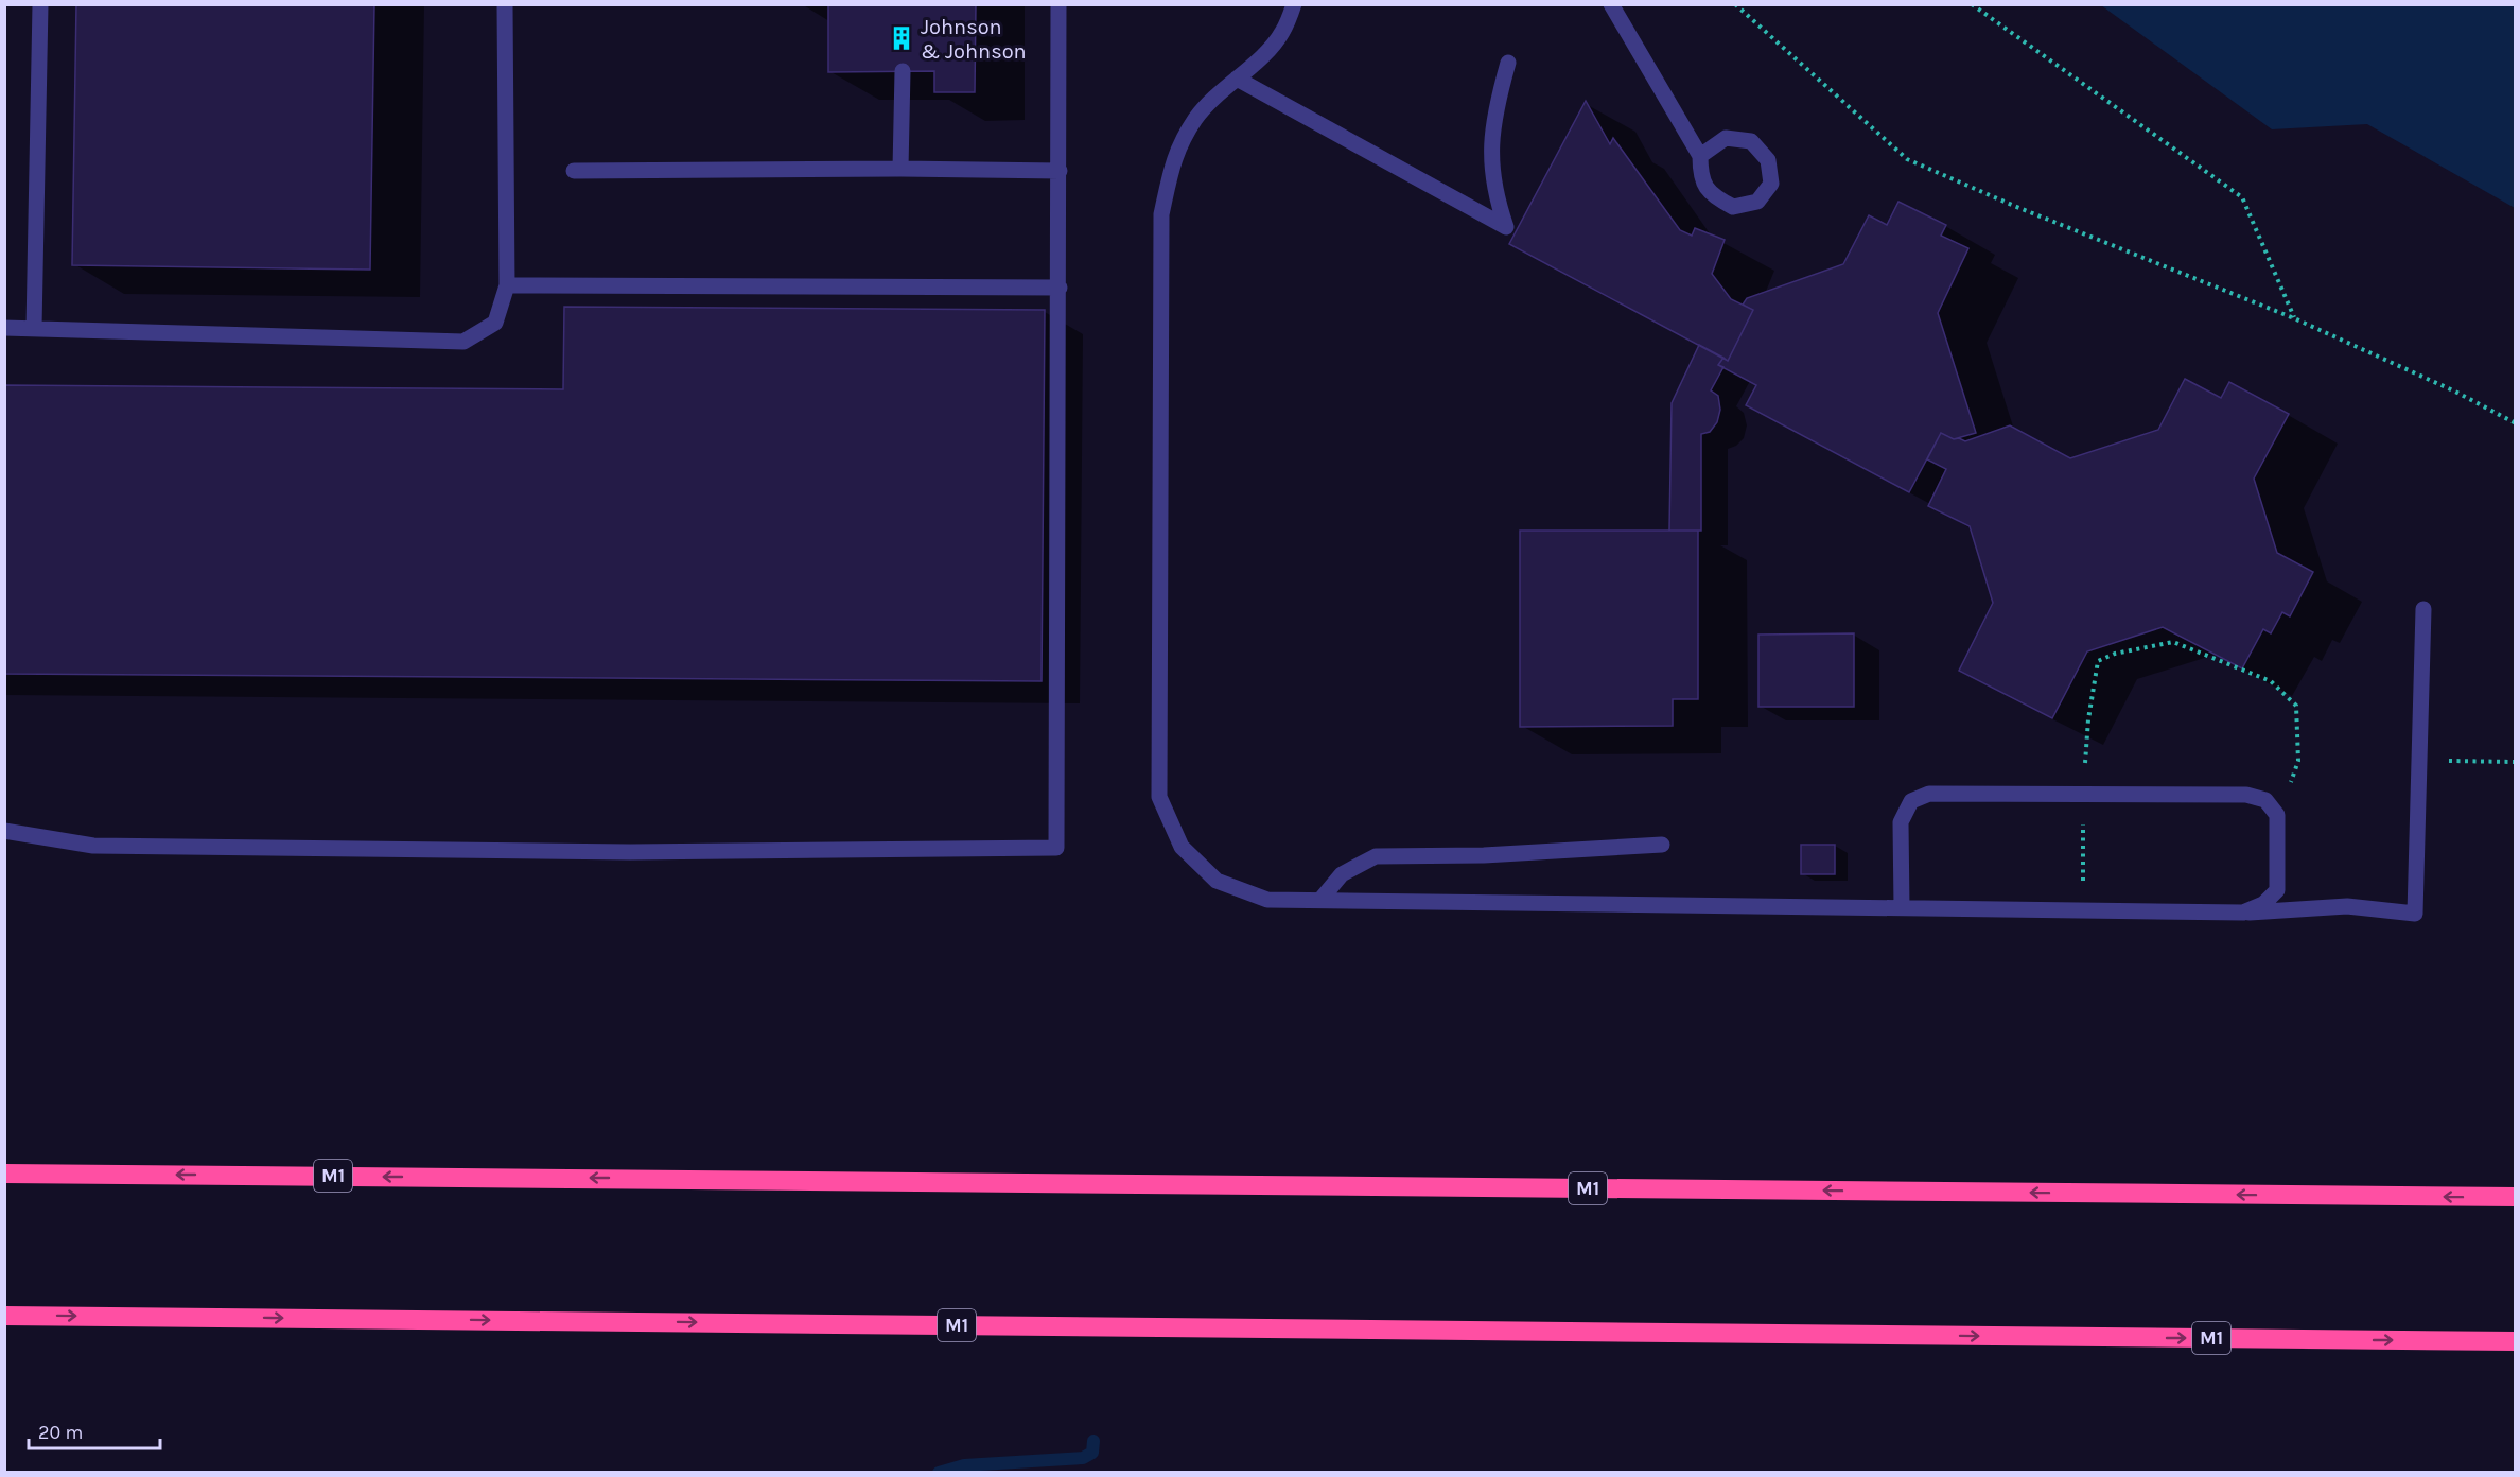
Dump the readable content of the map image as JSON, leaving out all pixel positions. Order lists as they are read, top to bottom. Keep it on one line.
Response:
{"streets":{"highway":["M1"]},"places":{"building":["Johnson & Johnson"]},"scale_bar":"20 m"}
